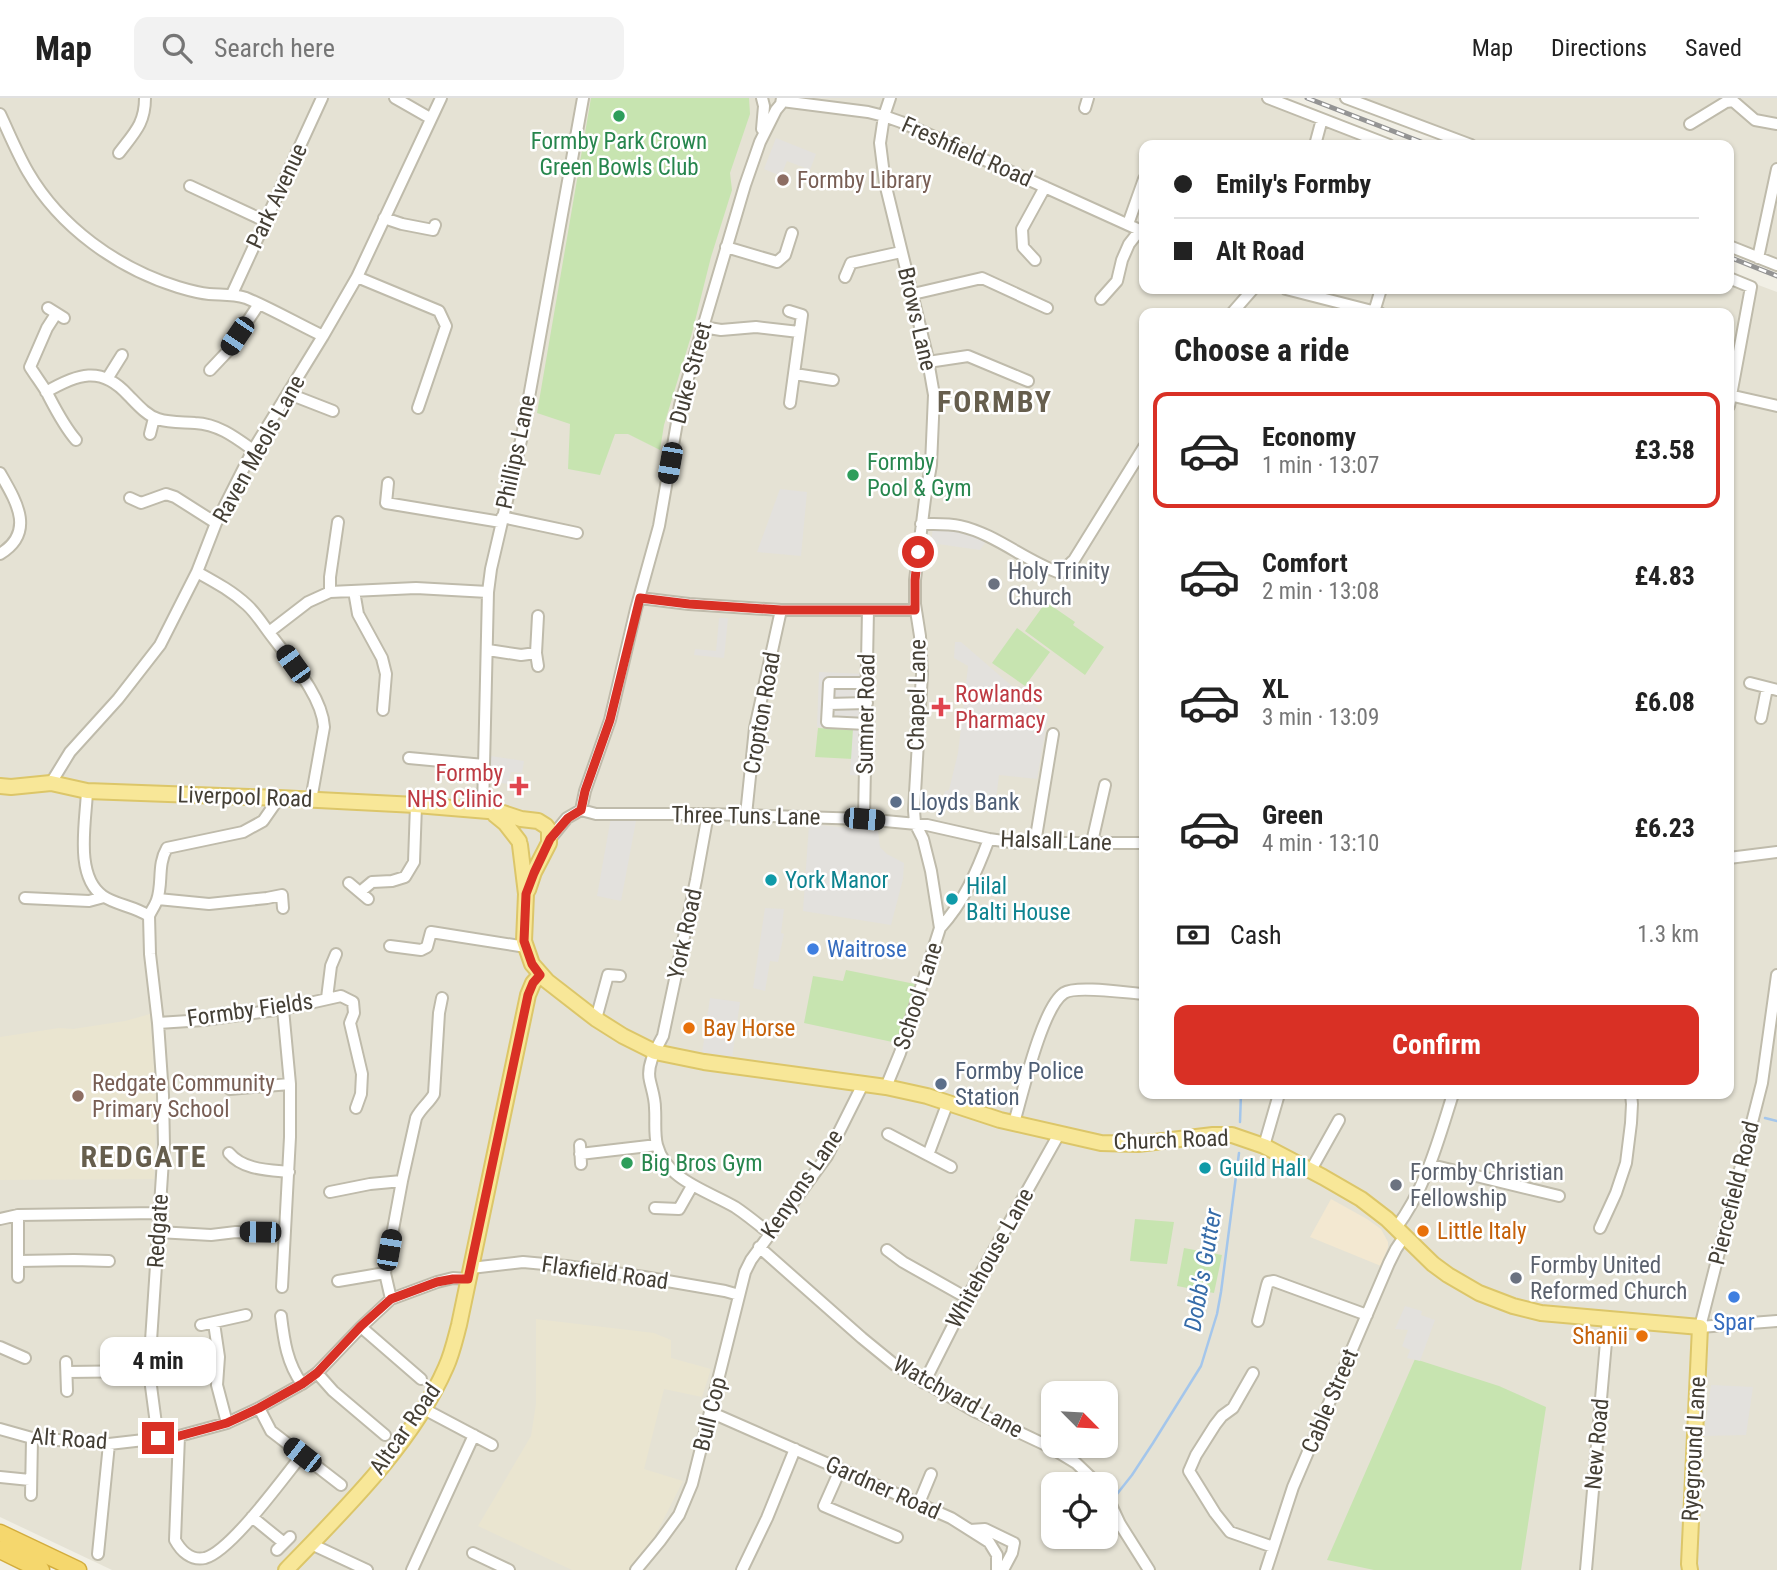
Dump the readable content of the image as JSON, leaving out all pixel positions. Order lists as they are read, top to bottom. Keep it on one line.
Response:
{"streets":{"main road":["Liverpool Road","Church Road","Altcar Road","Ryeground Lane"],"street":["Freshfield Road","Park Avenue","Brows Lane","Duke Street","Raven Meols Lane","Phillips Lane","Chapel Lane","Cropton Road","Sumner Road","Three Tuns Lane","Halsall Lane","York Road","School Lane","Formby Fields","Kenyons Lane","Piercefield Road","Redgate","Whitehouse Lane","Flaxfield Road","Watchyard Lane","Cable Street","Bull Cop","Alt Road","New Road","Gardner Road"]},"crossings":[["Freshfield Road","Brows Lane"],["Freshfield Road","Duke Street"],["Brows Lane","Chapel Lane"],["Duke Street","Three Tuns Lane"],["Raven Meols Lane","Liverpool Road"],["Phillips Lane","Liverpool Road"],["Chapel Lane","Three Tuns Lane"],["Chapel Lane","School Lane"],["Cropton Road","Three Tuns Lane"],["Sumner Road","Three Tuns Lane"],["Three Tuns Lane","Halsall Lane"],["Three Tuns Lane","York Road"],["Three Tuns Lane","School Lane"],["York Road","Church Road"],["School Lane","Church Road"],["Formby Fields","Redgate"],["Church Road","Kenyons Lane"],["Church Road","Piercefield Road"],["Church Road","Whitehouse Lane"],["Church Road","Cable Street"],["Church Road","Altcar Road"],["Church Road","New Road"],["Church Road","Ryeground Lane"],["Kenyons Lane","Watchyard Lane"],["Kenyons Lane","Bull Cop"],["Piercefield Road","Ryeground Lane"],["Redgate","Alt Road"],["Whitehouse Lane","Watchyard Lane"],["Flaxfield Road","Bull Cop"],["Flaxfield Road","Altcar Road"],["Flaxfield Road","Alt Road"],["Watchyard Lane","Bull Cop"],["Bull Cop","Gardner Road"],["Altcar Road","Alt Road"]],"districts":["FORMBY","REDGATE"],"water":["Dobb's Gutter"],"places":{"other":["Formby Park Crown Green Bowls Club","Formby Library","Formby Pool & Gym","Holy Trinity Church","Lloyds Bank","York Manor","Hilal Balti House","Waitrose","Bay Horse","Formby Police Station","Redgate Community Primary School","Big Bros Gym","Guild Hall","Formby Christian Fellowship","Little Italy","Formby United Reformed Church","Spar","Shanii"],"health":["Rowlands Pharmacy","Formby NHS Clinic"]},"north":"bottom right","page":{"header":"Map","search":"Search here","nav":["Map","Directions","Saved"],"banner":["Emily's Formby","Alt Road"],"heading":"Choose a ride","list":[{"name":"Economy","note":"1 min · 13:07","value":"£3.58"},{"name":"Comfort","note":"2 min · 13:08","value":"£4.83"},{"name":"XL","note":"3 min · 13:09","value":"£6.08"},{"name":"Green","note":"4 min · 13:10","value":"£6.23"}],"pay":["Cash","1.3 km"],"buttons":"Confirm","bubble":"4 min"}}
